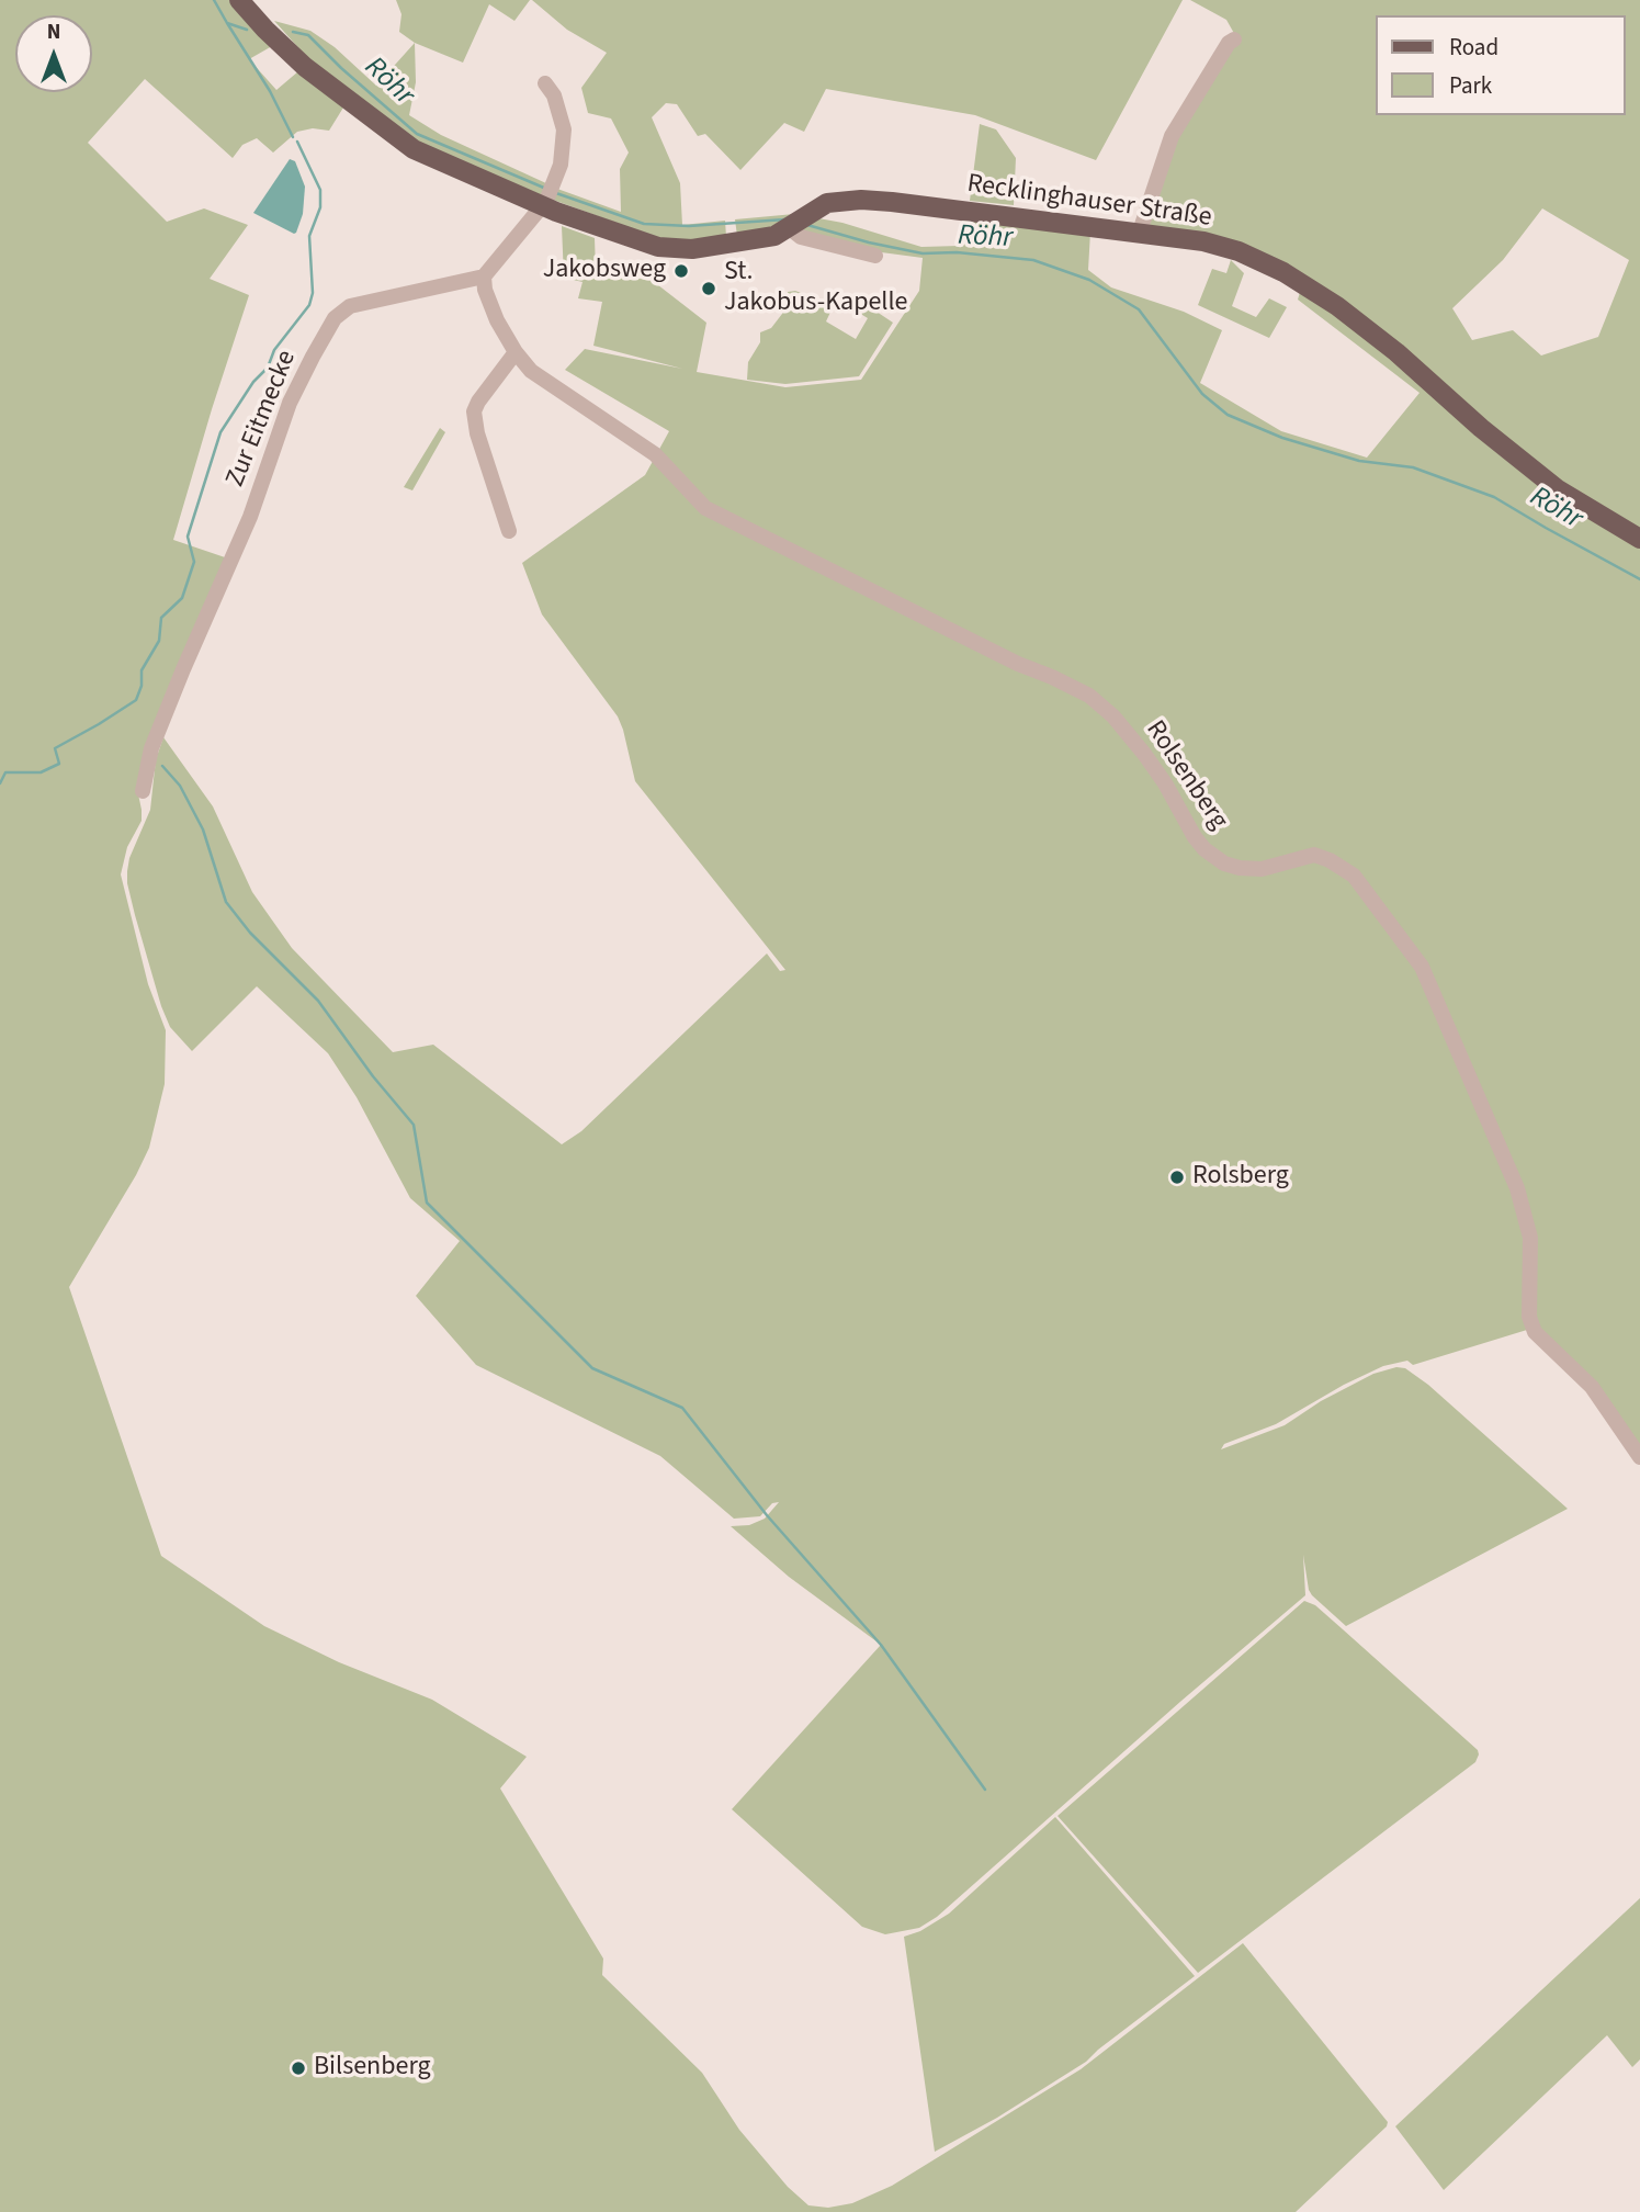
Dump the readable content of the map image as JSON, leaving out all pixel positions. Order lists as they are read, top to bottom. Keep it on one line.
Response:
{"streets":{"main road":["Recklinghauser Straße"],"street":["Zur Eitmecke","Rolsenberg"]},"crossings":[["Zur Eitmecke","Rolsenberg"]],"water":["Röhr"],"places":["Jakobsweg","St. Jakobus-Kapelle","Rolsberg","Bilsenberg"],"legend":["Road","Park"],"north":"top"}
